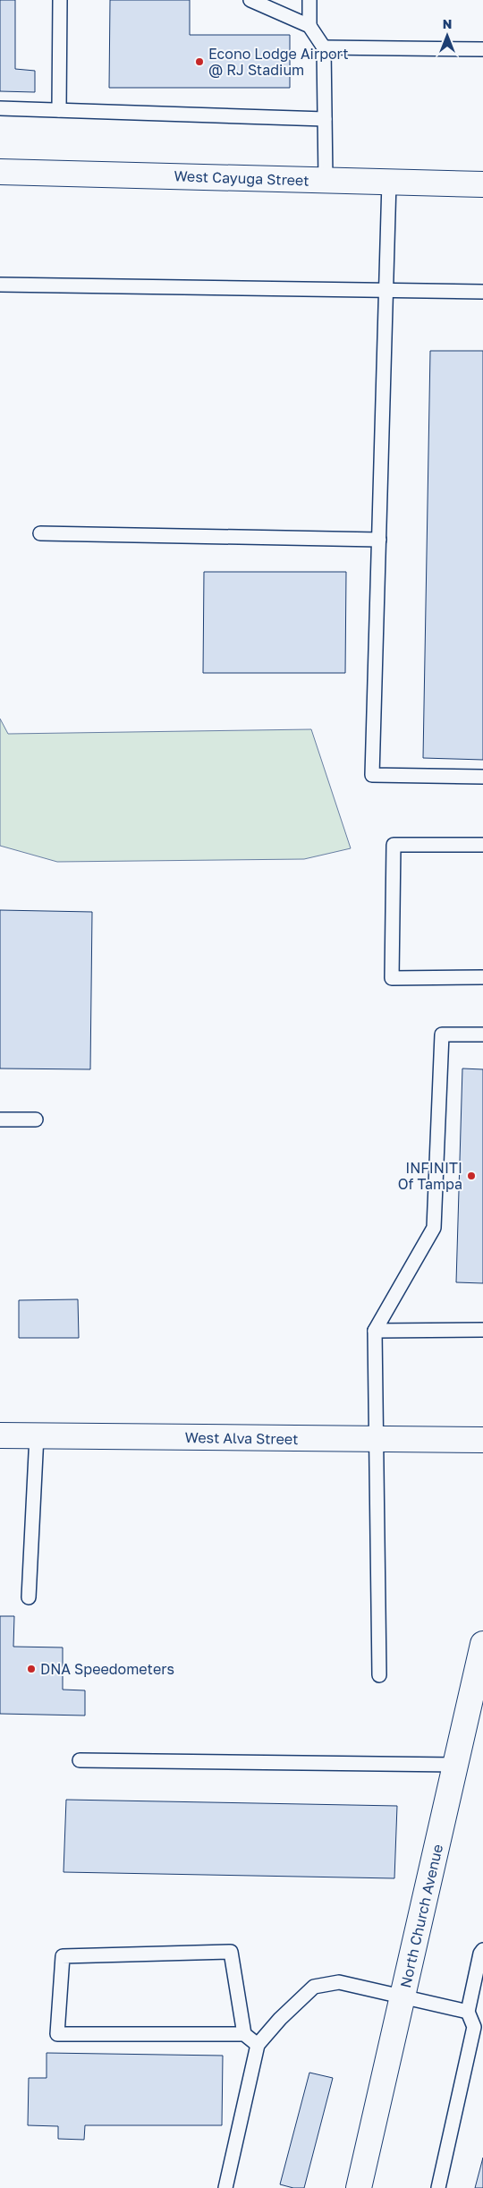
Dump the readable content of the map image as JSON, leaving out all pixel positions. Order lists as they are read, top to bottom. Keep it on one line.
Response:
{"streets":{"street":["West Cayuga Street","West Alva Street","North Church Avenue"]},"places":["Econo Lodge Airport @ RJ Stadium","INFINITI Of Tampa","DNA Speedometers"],"north":"top"}
